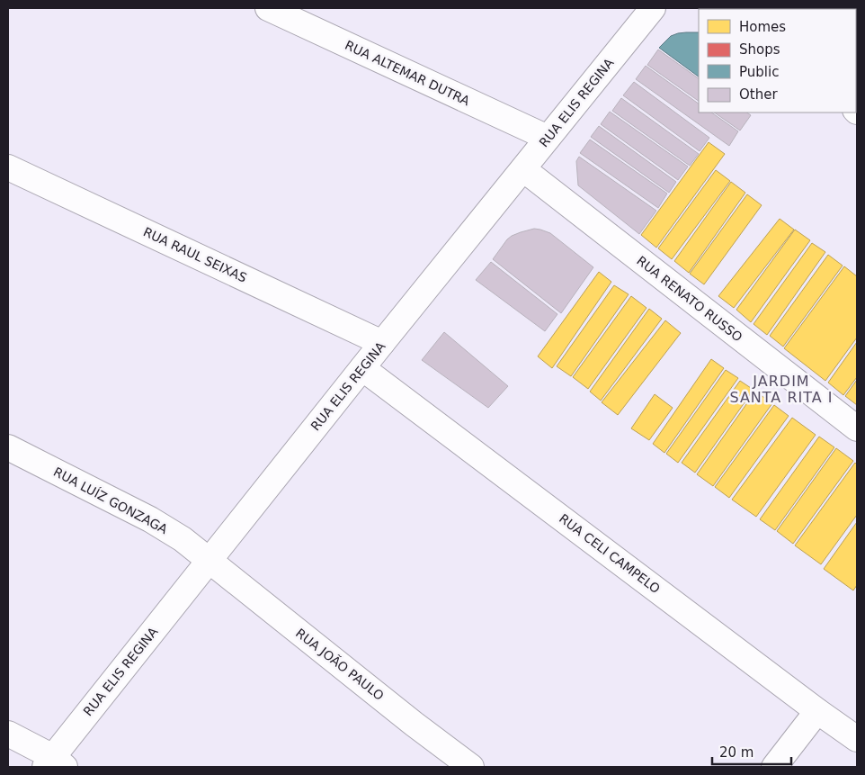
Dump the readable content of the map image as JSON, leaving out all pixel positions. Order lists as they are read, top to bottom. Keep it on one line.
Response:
{"streets":{"street":["RUA ALTEMAR DUTRA","RUA ELIS REGINA","RUA RAUL SEIXAS","RUA RENATO RUSSO","RUA LUÍZ GONZAGA","RUA CELI CAMPELO","RUA JOÃO PAULO"]},"crossings":[["RUA ALTEMAR DUTRA","RUA ELIS REGINA"],["RUA ELIS REGINA","RUA RAUL SEIXAS"],["RUA ELIS REGINA","RUA RENATO RUSSO"],["RUA ELIS REGINA","RUA LUÍZ GONZAGA"],["RUA ELIS REGINA","RUA CELI CAMPELO"],["RUA ELIS REGINA","RUA JOÃO PAULO"],["RUA LUÍZ GONZAGA","RUA JOÃO PAULO"]],"districts":["JARDIM SANTA RITA I"],"legend":["Homes","Shops","Public","Other"],"scale_bar":"20 m"}
